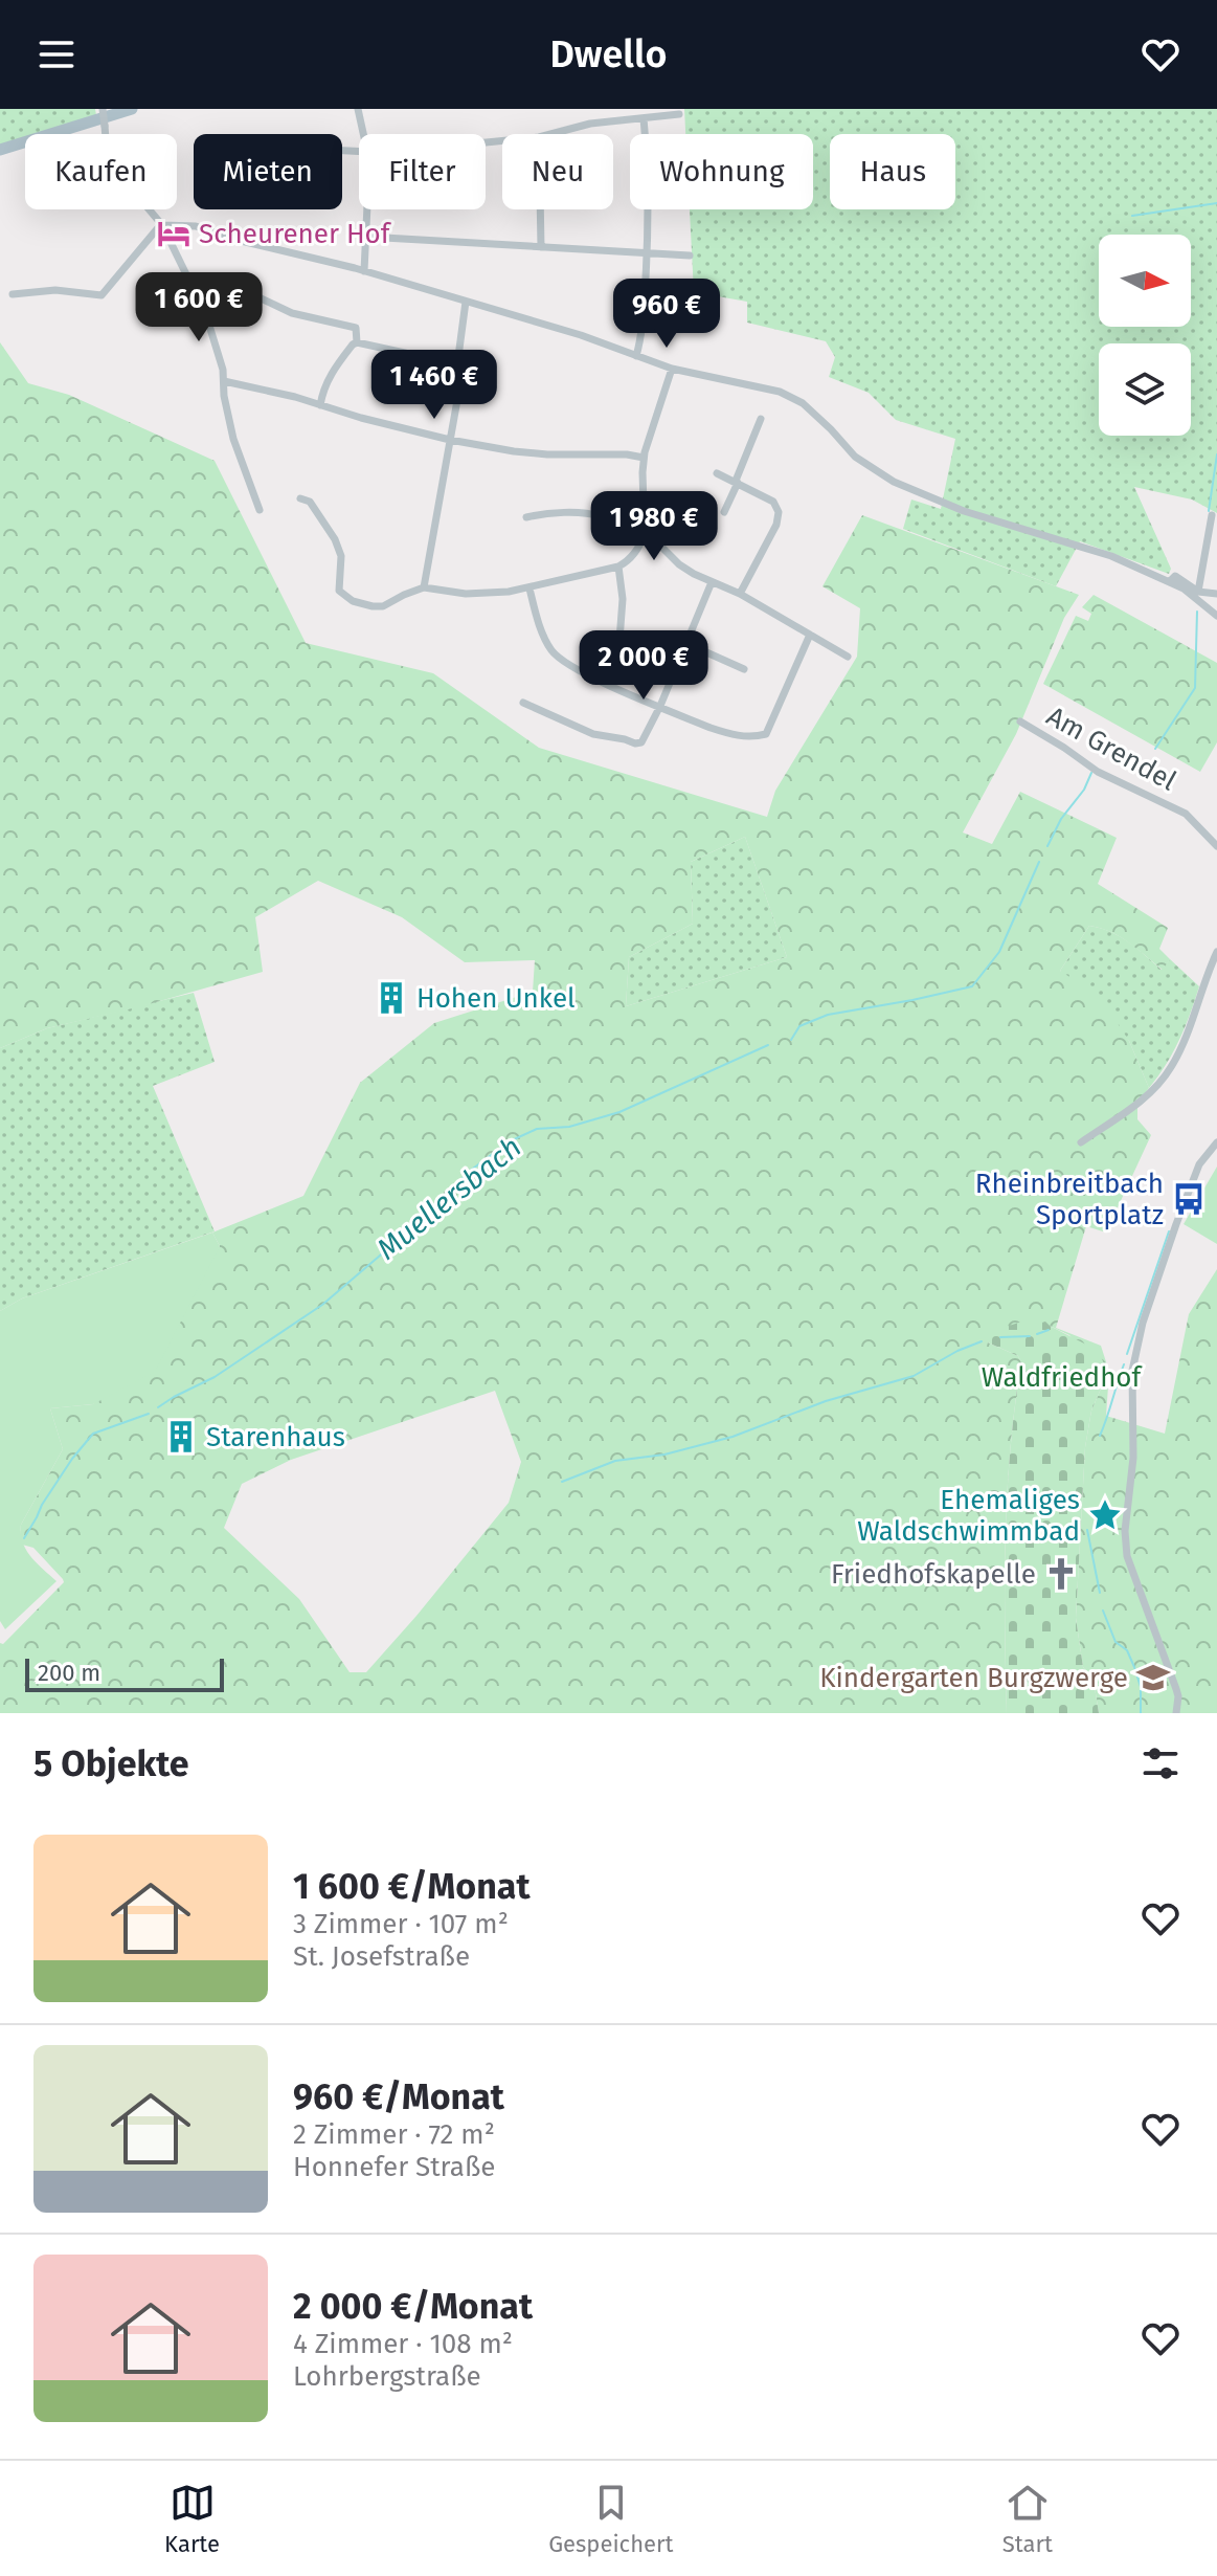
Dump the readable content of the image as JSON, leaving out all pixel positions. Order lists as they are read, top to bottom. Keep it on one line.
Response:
{"streets":{"street":["Am Grendel"]},"water":["Muellersbach"],"parks":["Waldfriedhof"],"places":{"hotel":["Scheurener Hof"],"building":["Hohen Unkel","Starenhaus"],"bus stop":["Rheinbreitbach Sportplatz"],"place":["Ehemaliges Waldschwimmbad"],"church":["Friedhofskapelle"],"school or university":["Kindergarten Burgzwerge"]},"scale_bar":"200 m","north":"right","page":{"header":"Dwello","chip":["Kaufen","Mieten","Filter","Neu","Wohnung","Haus"],"price":["1 600 €","960 €","1 460 €","1 980 €","2 000 €"],"scale":"200 m","heading":"5 Objekte","list":[{"name":"1 600 €/Monat","note":"3 Zimmer · 107 m² · St. Josefstraße"},{"name":"960 €/Monat","note":"2 Zimmer · 72 m² · Honnefer Straße"},{"name":"2 000 €/Monat","note":"4 Zimmer · 108 m² · Lohrbergstraße"}],"tabs":["Karte","Gespeichert","Start"]}}
